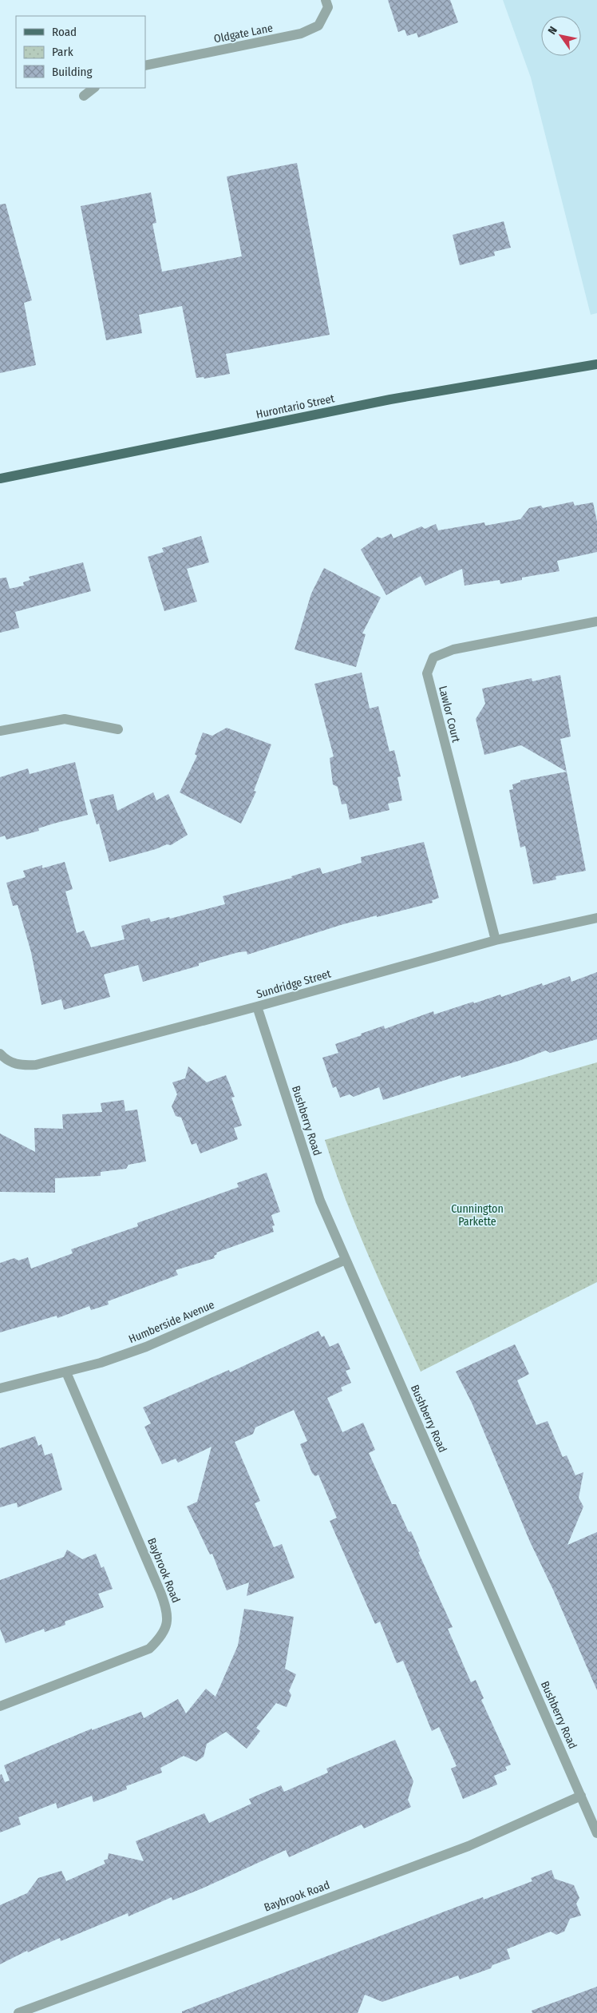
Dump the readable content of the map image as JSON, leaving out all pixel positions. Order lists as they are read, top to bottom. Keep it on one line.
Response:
{"streets":{"main road":["Hurontario Street"],"street":["Oldgate Lane","Lawlor Court","Sundridge Street","Bushberry Road","Humberside Avenue","Baybrook Road"]},"crossings":[["Lawlor Court","Sundridge Street"],["Sundridge Street","Bushberry Road"],["Bushberry Road","Humberside Avenue"],["Bushberry Road","Baybrook Road"],["Humberside Avenue","Baybrook Road"]],"parks":["Cunnington Parkette"],"legend":["Road","Park","Building"],"north":"top left"}
